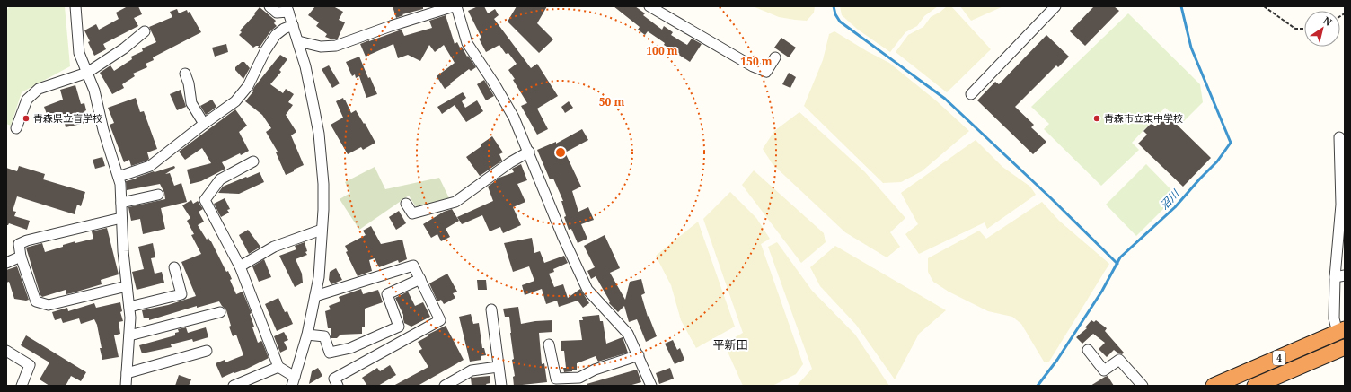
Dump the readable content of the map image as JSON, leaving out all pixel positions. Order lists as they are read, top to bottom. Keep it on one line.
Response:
{"streets":{"highway":["4"]},"districts":["平新田"],"water":["沼川"],"places":["青森県立盲学校","青森市立東中学校"],"north":"top right","rings":["100 m","150 m","50 m"]}
